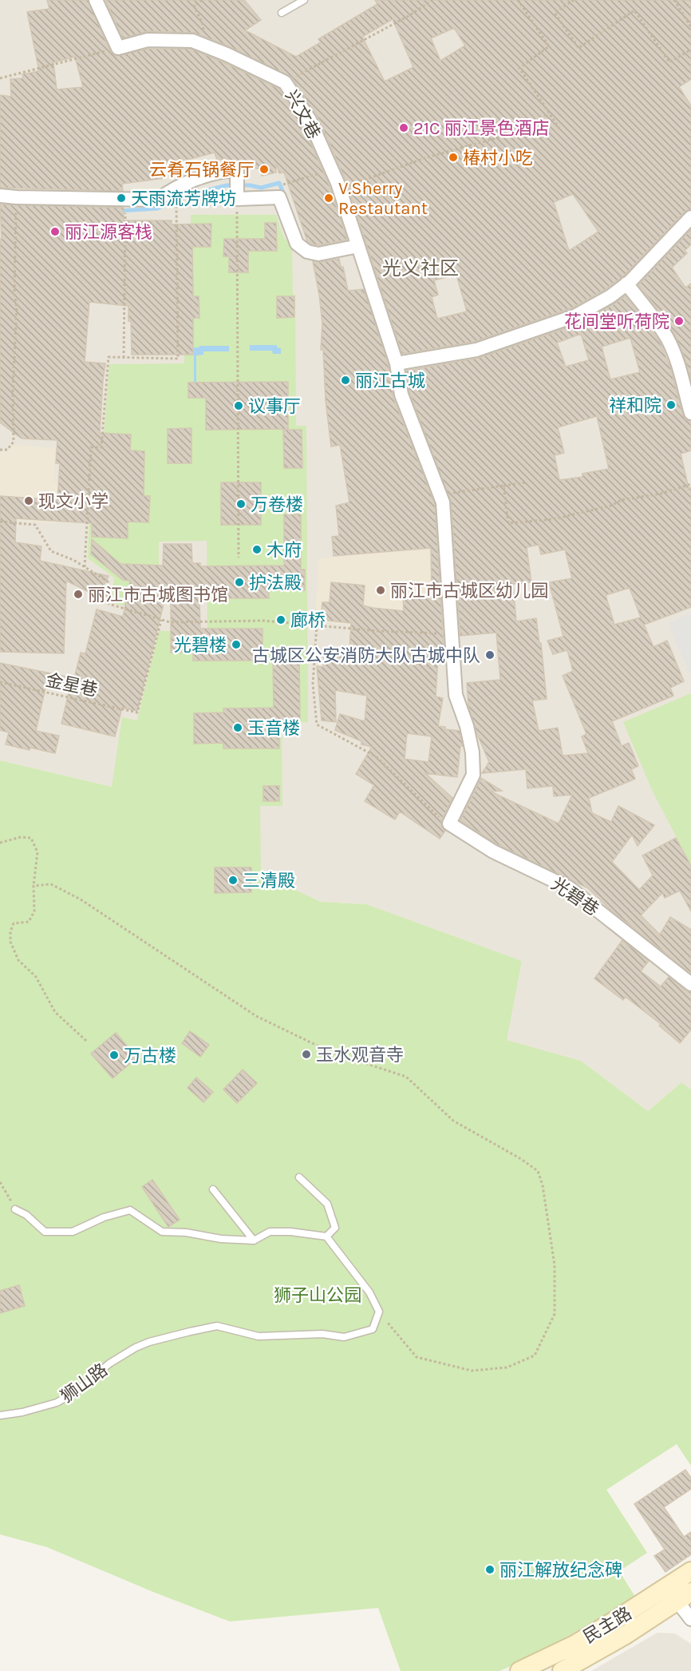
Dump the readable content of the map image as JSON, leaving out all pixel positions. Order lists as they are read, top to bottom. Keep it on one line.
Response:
{"streets":{"main road":["民主路"],"street":["兴文巷","光碧巷"],"lane":["狮山路"],"path":["金星巷"]},"crossings":[["兴文巷","光碧巷"]],"districts":["光义社区"],"parks":["狮子山公园"],"places":["21C 丽江景色酒店","椿村小吃","云肴石锅餐厅","天雨流芳牌坊","V.Sherry Restautant","丽江源客栈","花间堂听荷院","丽江古城","祥和院","议事厅","现文小学","万卷楼","木府","护法殿","丽江市古城区幼儿园","丽江市古城图书馆","廊桥","光碧楼","古城区公安消防大队古城中队","玉音楼","三清殿","玉水观音寺","万古楼","丽江解放纪念碑"]}
